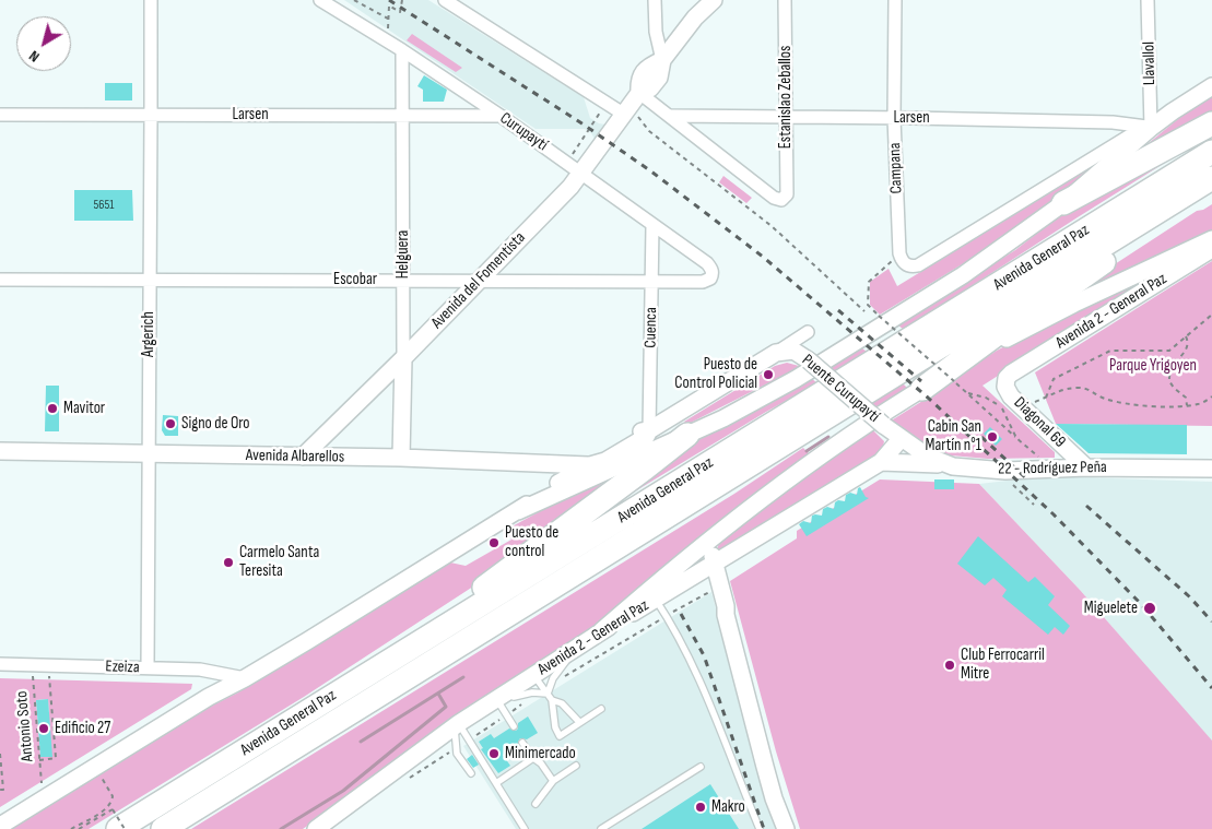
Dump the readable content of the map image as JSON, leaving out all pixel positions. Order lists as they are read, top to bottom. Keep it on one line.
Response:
{"streets":{"highway":["Avenida General Paz"],"street":["Llavallol","Estanislao Zeballos","Larsen","Curupaytí","Campana","Helguera","Escobar","Avenida del Fomentista","Avenida 2 - General Paz","Cuenca","Argerich","Puente Curupaytí","Diagonal 69","Avenida Albarellos","22 - Rodríguez Peña","Ezeiza"],"path":["Antonio Soto"]},"crossings":[["Llavallol","Larsen"],["Llavallol","Avenida General Paz"],["Estanislao Zeballos","Larsen"],["Larsen","Curupaytí"],["Larsen","Campana"],["Larsen","Helguera"],["Larsen","Avenida General Paz"],["Larsen","Argerich"],["Curupaytí","Helguera"],["Curupaytí","Escobar"],["Curupaytí","Avenida del Fomentista"],["Curupaytí","Cuenca"],["Campana","Avenida General Paz"],["Helguera","Escobar"],["Helguera","Avenida del Fomentista"],["Helguera","Avenida Albarellos"],["Avenida General Paz","Cuenca"],["Avenida General Paz","Puente Curupaytí"],["Avenida General Paz","Avenida Albarellos"],["Avenida General Paz","Ezeiza"],["Escobar","Avenida del Fomentista"],["Escobar","Cuenca"],["Escobar","Argerich"],["Avenida del Fomentista","Avenida Albarellos"],["Avenida 2 - General Paz","Puente Curupaytí"],["Avenida 2 - General Paz","Diagonal 69"],["Avenida 2 - General Paz","22 - Rodríguez Peña"],["Argerich","Avenida Albarellos"],["Argerich","Ezeiza"],["Puente Curupaytí","22 - Rodríguez Peña"],["Diagonal 69","22 - Rodríguez Peña"],["Ezeiza","Antonio Soto"]],"parks":["Parque Yrigoyen"],"places":["Puesto de Control Policial","Mavitor","Signo de Oro","Cabin San Martín n°1","Puesto de control","Carmelo Santa Teresita","Miguelete","Club Ferrocarril Mitre","Edificio 27","Minimercado","Makro"],"house_numbers":["5651"],"north":"bottom left"}
